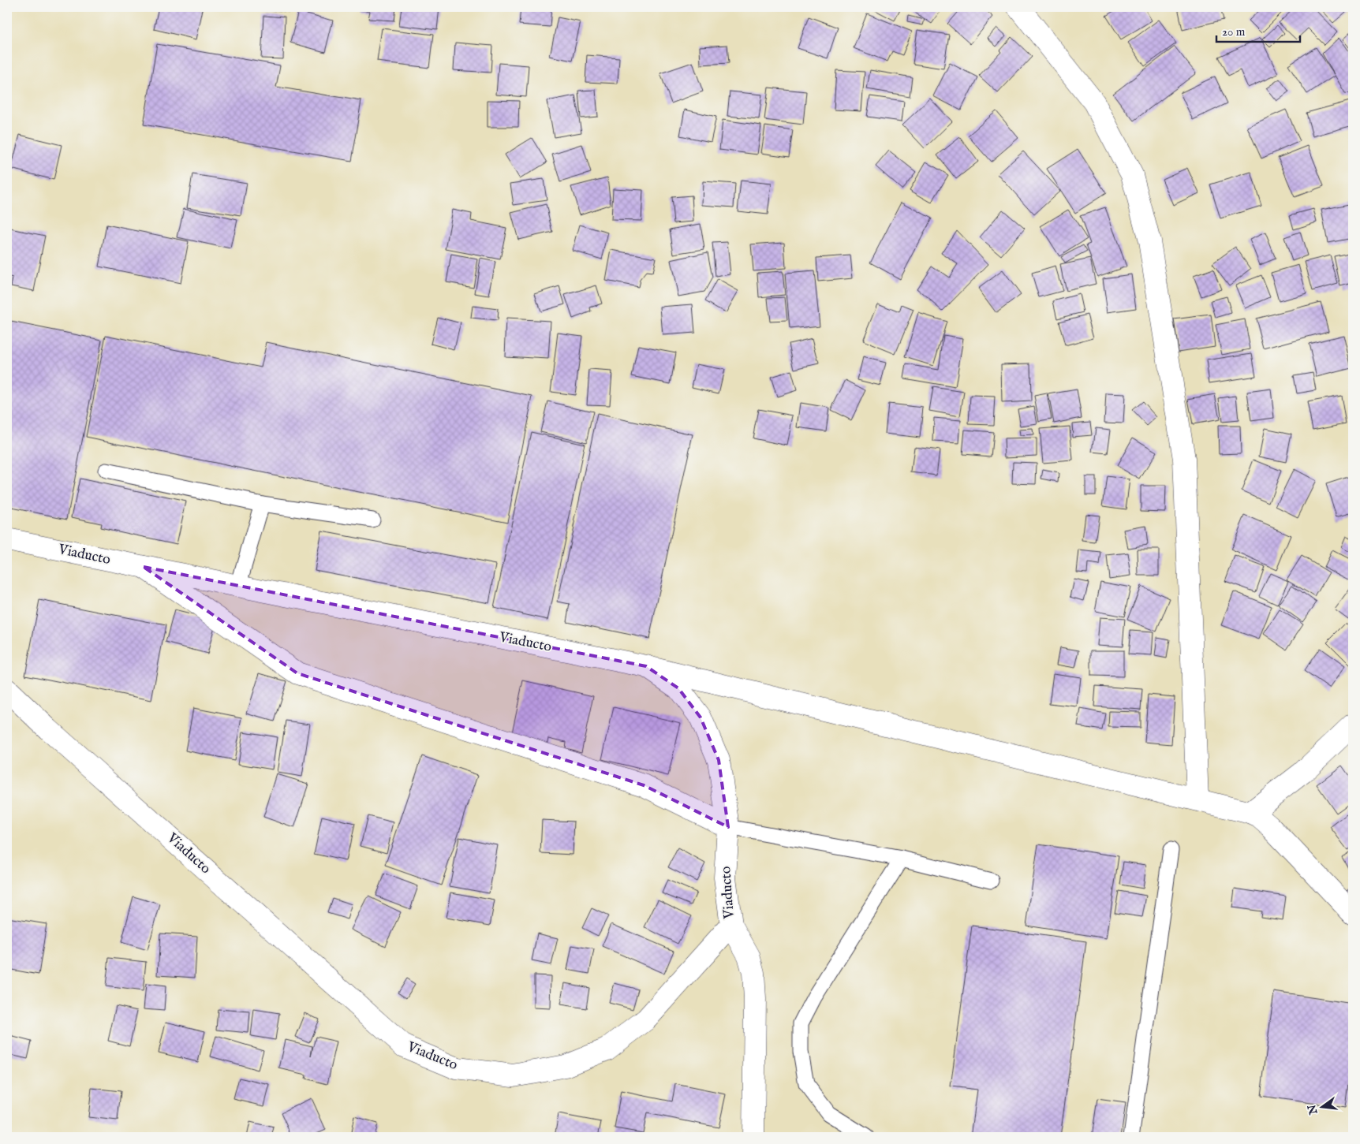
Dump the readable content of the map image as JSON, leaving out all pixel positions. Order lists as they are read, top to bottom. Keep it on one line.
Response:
{"streets":{"street":["Viaducto"]},"scale_bar":"20 m","north":"left"}
